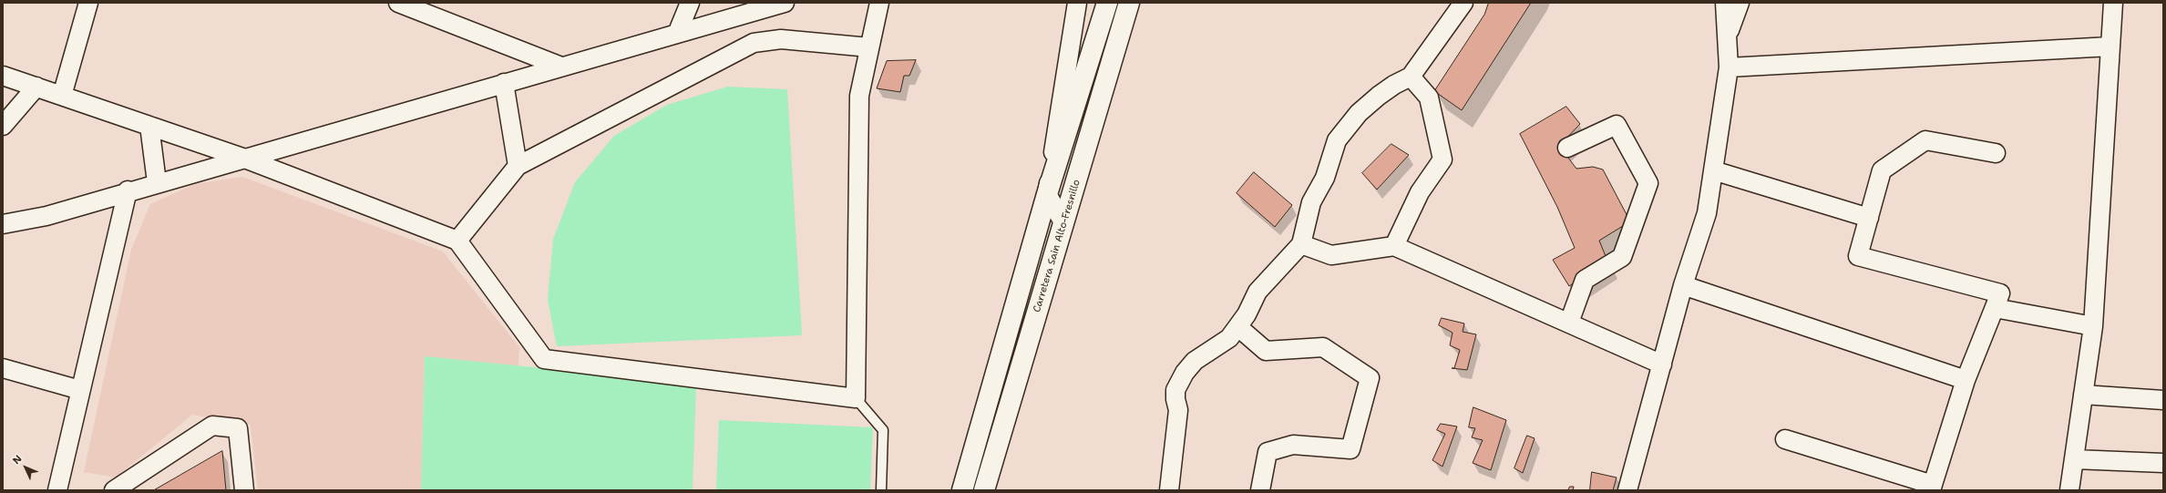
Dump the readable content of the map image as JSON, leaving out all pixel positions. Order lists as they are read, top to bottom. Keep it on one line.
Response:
{"streets":{"main road":["Carretera Sain Alto-Fresnillo"]},"north":"top left"}
